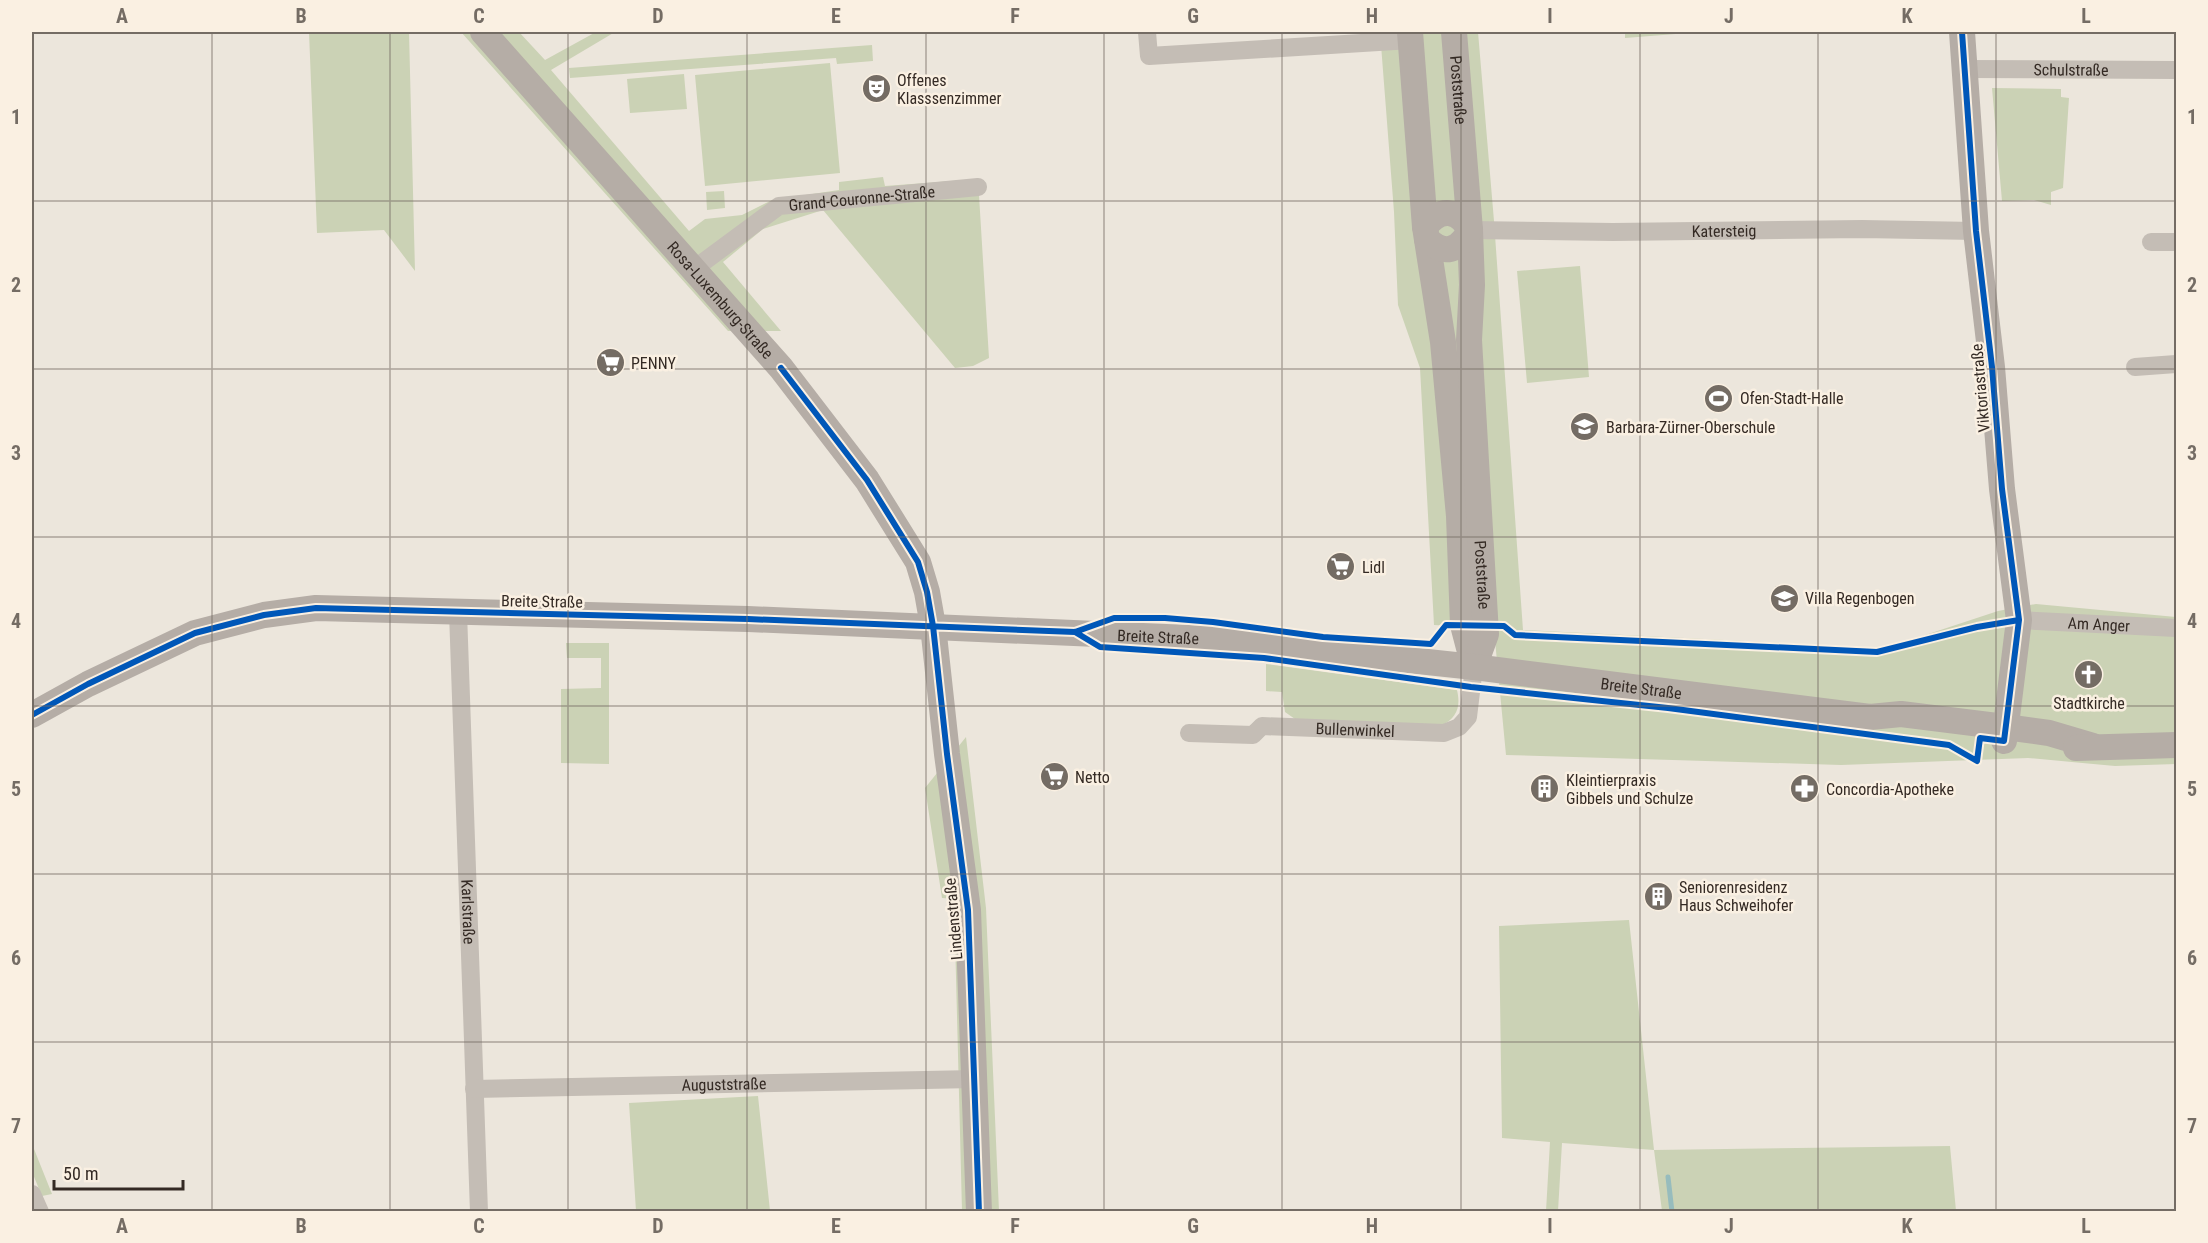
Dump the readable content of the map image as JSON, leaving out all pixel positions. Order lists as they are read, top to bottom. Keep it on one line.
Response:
{"streets":{"main road":["Poststraße","Rosa-Luxemburg-Straße","Viktoriastraße","Breite Straße","Lindenstraße"],"street":["Schulstraße","Grand-Couronne-Straße","Katersteig","Am Anger","Bullenwinkel","Karlstraße","Auguststraße"]},"crossings":[["Schulstraße","Viktoriastraße"],["Poststraße","Katersteig"],["Poststraße","Breite Straße"],["Poststraße","Bullenwinkel"],["Grand-Couronne-Straße","Rosa-Luxemburg-Straße"],["Katersteig","Viktoriastraße"],["Rosa-Luxemburg-Straße","Breite Straße"],["Rosa-Luxemburg-Straße","Lindenstraße"],["Viktoriastraße","Breite Straße"],["Viktoriastraße","Am Anger"],["Breite Straße","Bullenwinkel"],["Breite Straße","Karlstraße"],["Breite Straße","Lindenstraße"],["Karlstraße","Auguststraße"],["Lindenstraße","Auguststraße"]],"places":{"theatre":["Offenes Klasssenzimmer"],"supermarket":["PENNY","Lidl","Netto"],"sports":["Ofen-Stadt-Halle"],"school or university":["Barbara-Zürner-Oberschule","Villa Regenbogen"],"church":["Stadtkirche"],"building":["Kleintierpraxis Gibbels und Schulze","Seniorenresidenz Haus Schweihofer"],"pharmacy":["Concordia-Apotheke"]},"scale_bar":"50 m","grid":{"columns":["A","B","C","D","E","F","G","H","I","J","K","L"],"rows":["1","2","3","4","5","6","7"]}}
